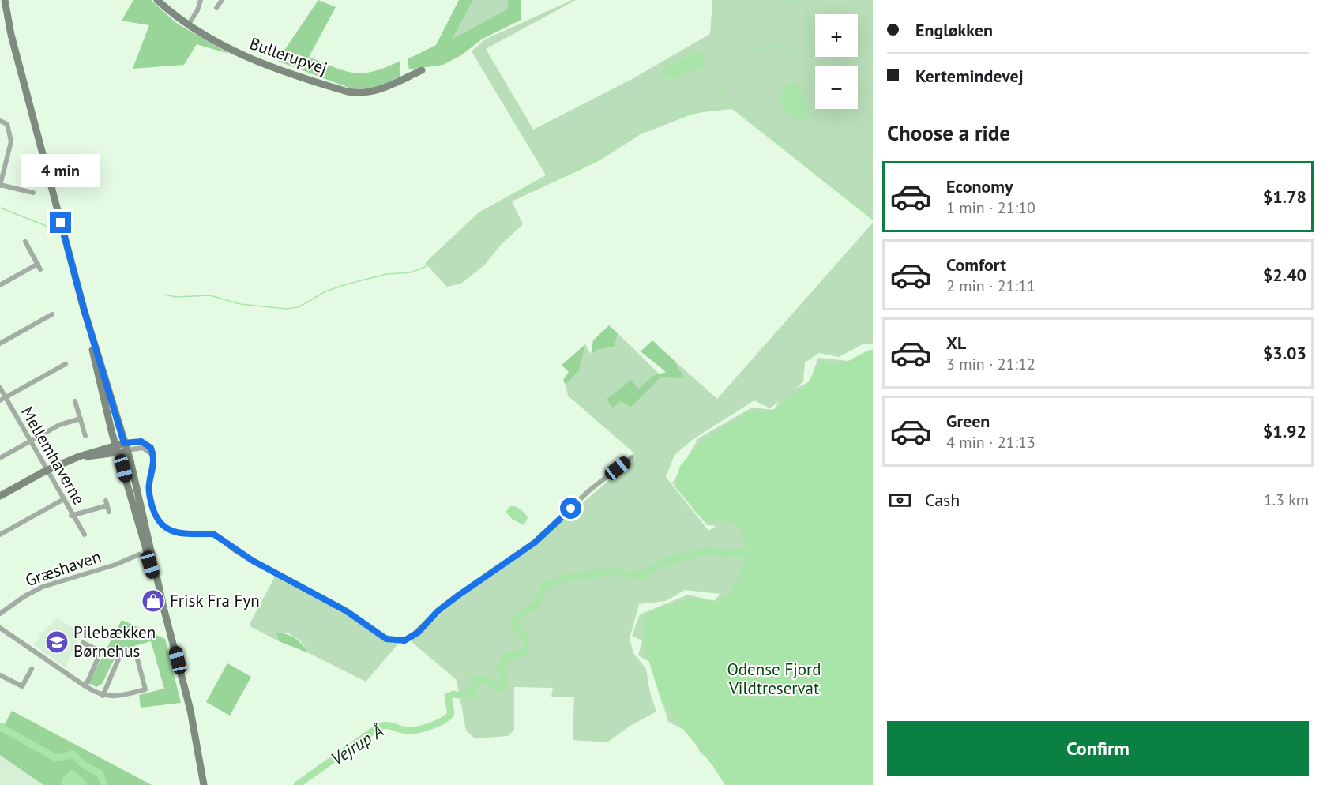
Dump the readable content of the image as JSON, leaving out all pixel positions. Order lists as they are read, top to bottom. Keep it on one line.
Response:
{"streets":{"main road":["Bullerupvej"],"street":["Mellemhaverne","Græshaven"]},"water":["Vejrup Å"],"parks":["Odense Fjord Vildtreservat"],"places":{"shop":["Frisk Fra Fyn"],"school or university":["Pilebækken Børnehus"]},"page":{"banner":["Engløkken","Kertemindevej"],"map_buttons":["+","−"],"heading":"Choose a ride","bubble":"4 min","list":[{"name":"Economy","note":"1 min · 21:10","value":"$1.78"},{"name":"Comfort","note":"2 min · 21:11","value":"$2.40"},{"name":"XL","note":"3 min · 21:12","value":"$3.03"},{"name":"Green","note":"4 min · 21:13","value":"$1.92"}],"pay":["Cash","1.3 km"],"buttons":"Confirm"}}
